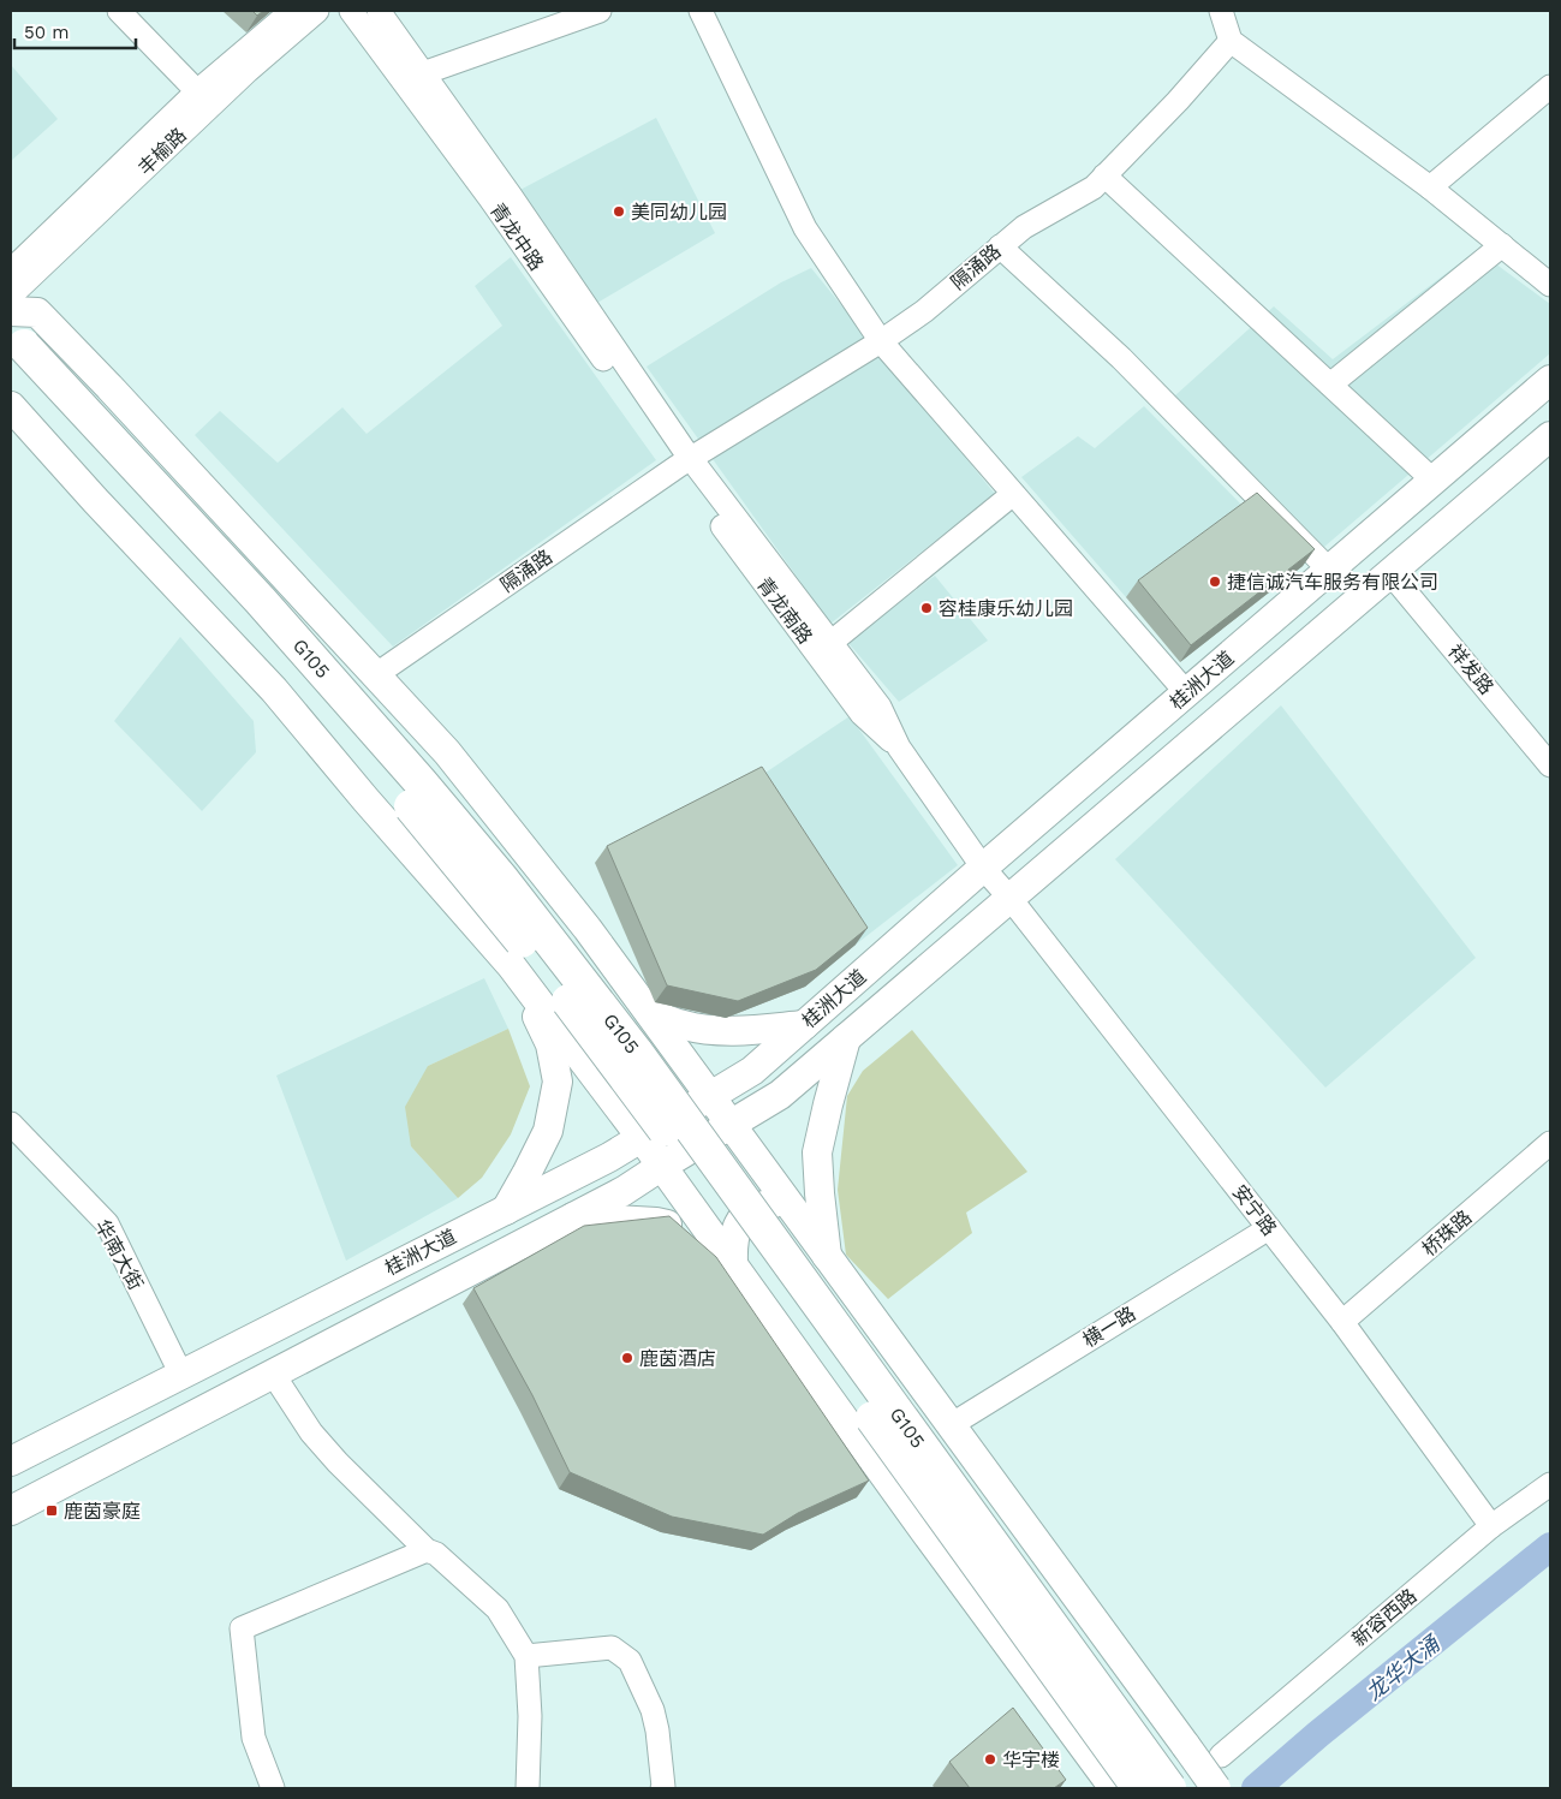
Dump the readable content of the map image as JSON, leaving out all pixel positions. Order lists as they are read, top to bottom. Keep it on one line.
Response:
{"streets":{"highway":["G105"],"main road":["桂洲大道"],"street":["丰榆路","青龙中路","隔涌路","青龙南路","祥发路","安宁路","桥珠路","华南大街","横一路","新容西路"]},"crossings":[["青龙中路","隔涌路"],["青龙中路","青龙南路"],["隔涌路","青龙南路"],["青龙南路","桂洲大道"],["青龙南路","安宁路"],["祥发路","桂洲大道"],["桂洲大道","安宁路"],["桂洲大道","华南大街"],["安宁路","桥珠路"],["安宁路","横一路"],["安宁路","新容西路"]],"water":["龙华大涌"],"places":{"other":["美同幼儿园","捷信诚汽车服务有限公司","容桂康乐幼儿园","鹿茵酒店","华宇楼"],"transit":["鹿茵豪庭"]},"scale_bar":"50 m"}
